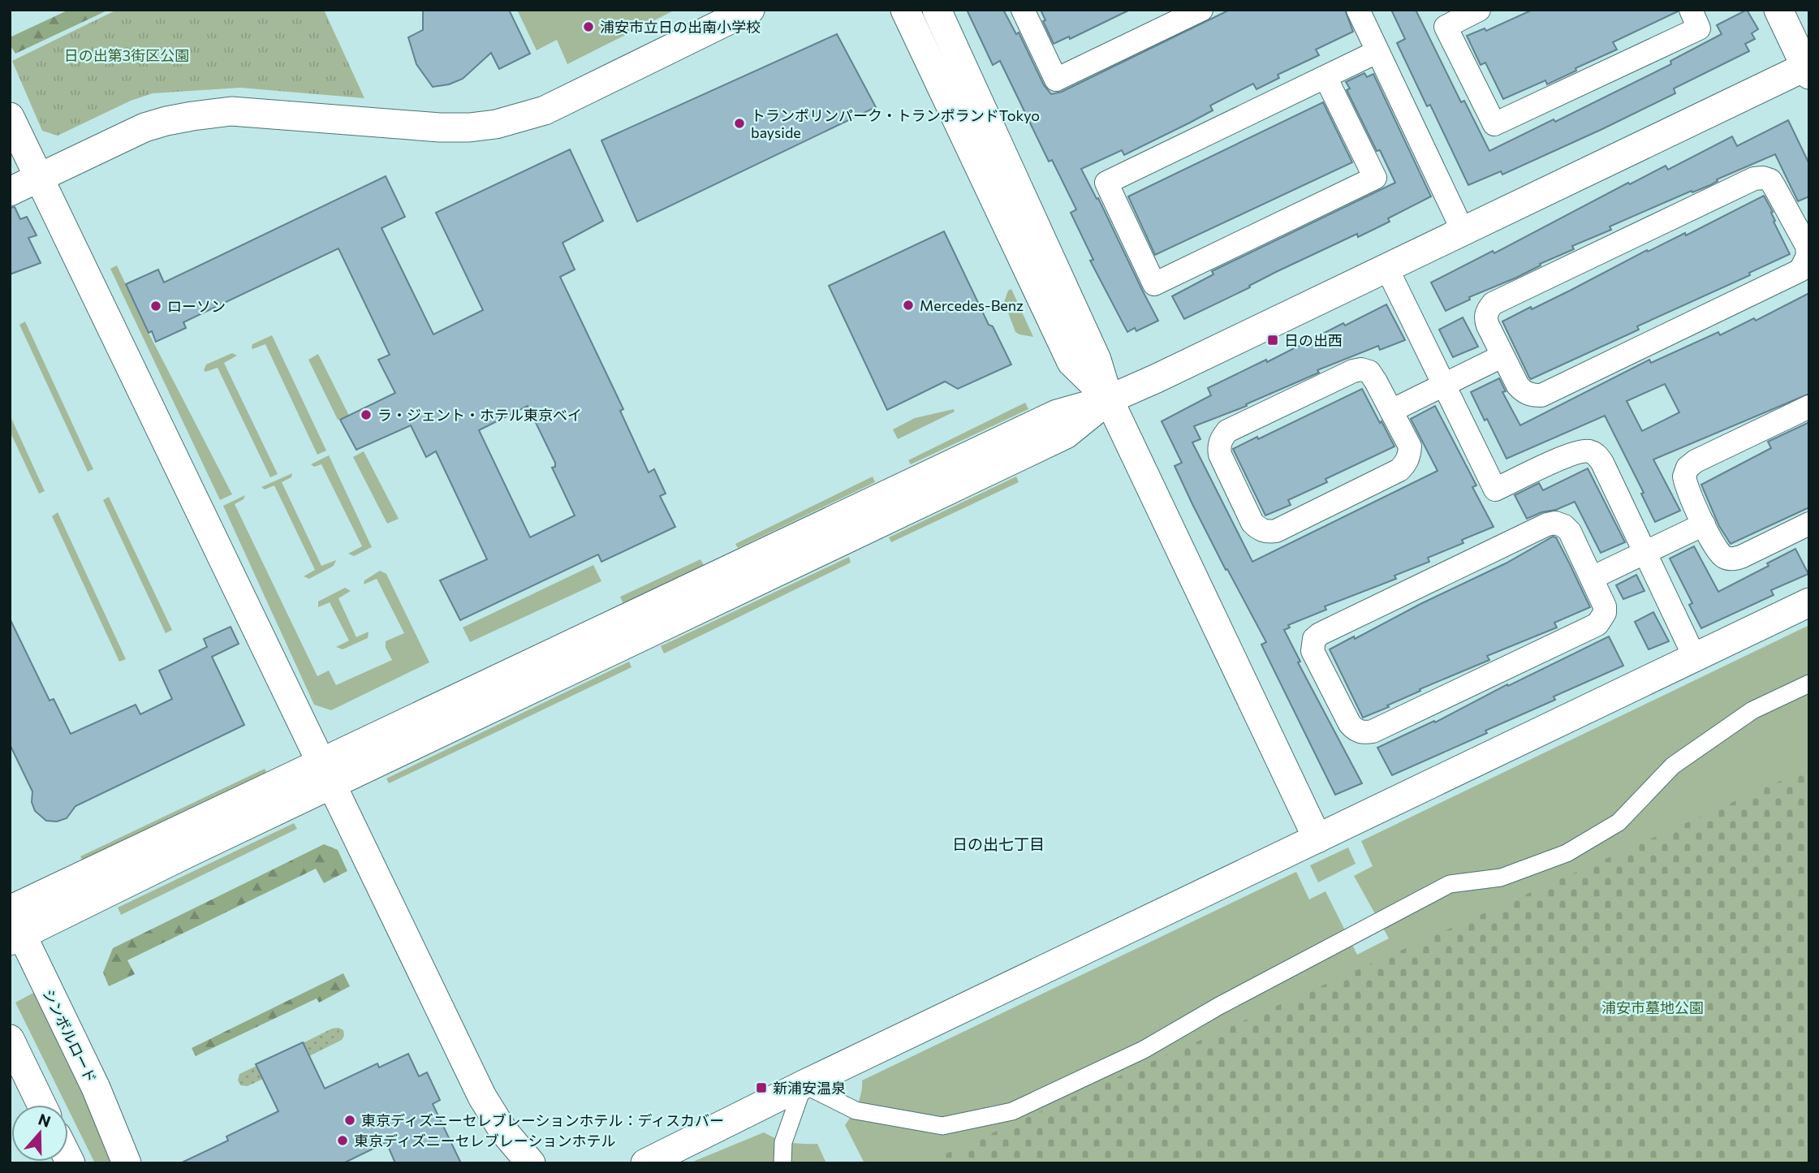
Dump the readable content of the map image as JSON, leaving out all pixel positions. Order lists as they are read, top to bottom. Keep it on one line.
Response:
{"streets":{"street":["シンボルロード"]},"districts":["日の出七丁目"],"parks":["日の出第3街区公園","浦安市墓地公園"],"places":{"other":["浦安市立日の出南小学校","トランポリンパーク・トランポランドTokyo bayside","Mercedes-Benz","ローソン","ラ・ジェント・ホテル東京ベイ","東京ディズニーセレブレーションホテル：ディスカバー","東京ディズニーセレブレーションホテル"],"transit":["日の出西","新浦安温泉"]},"north":"top"}
